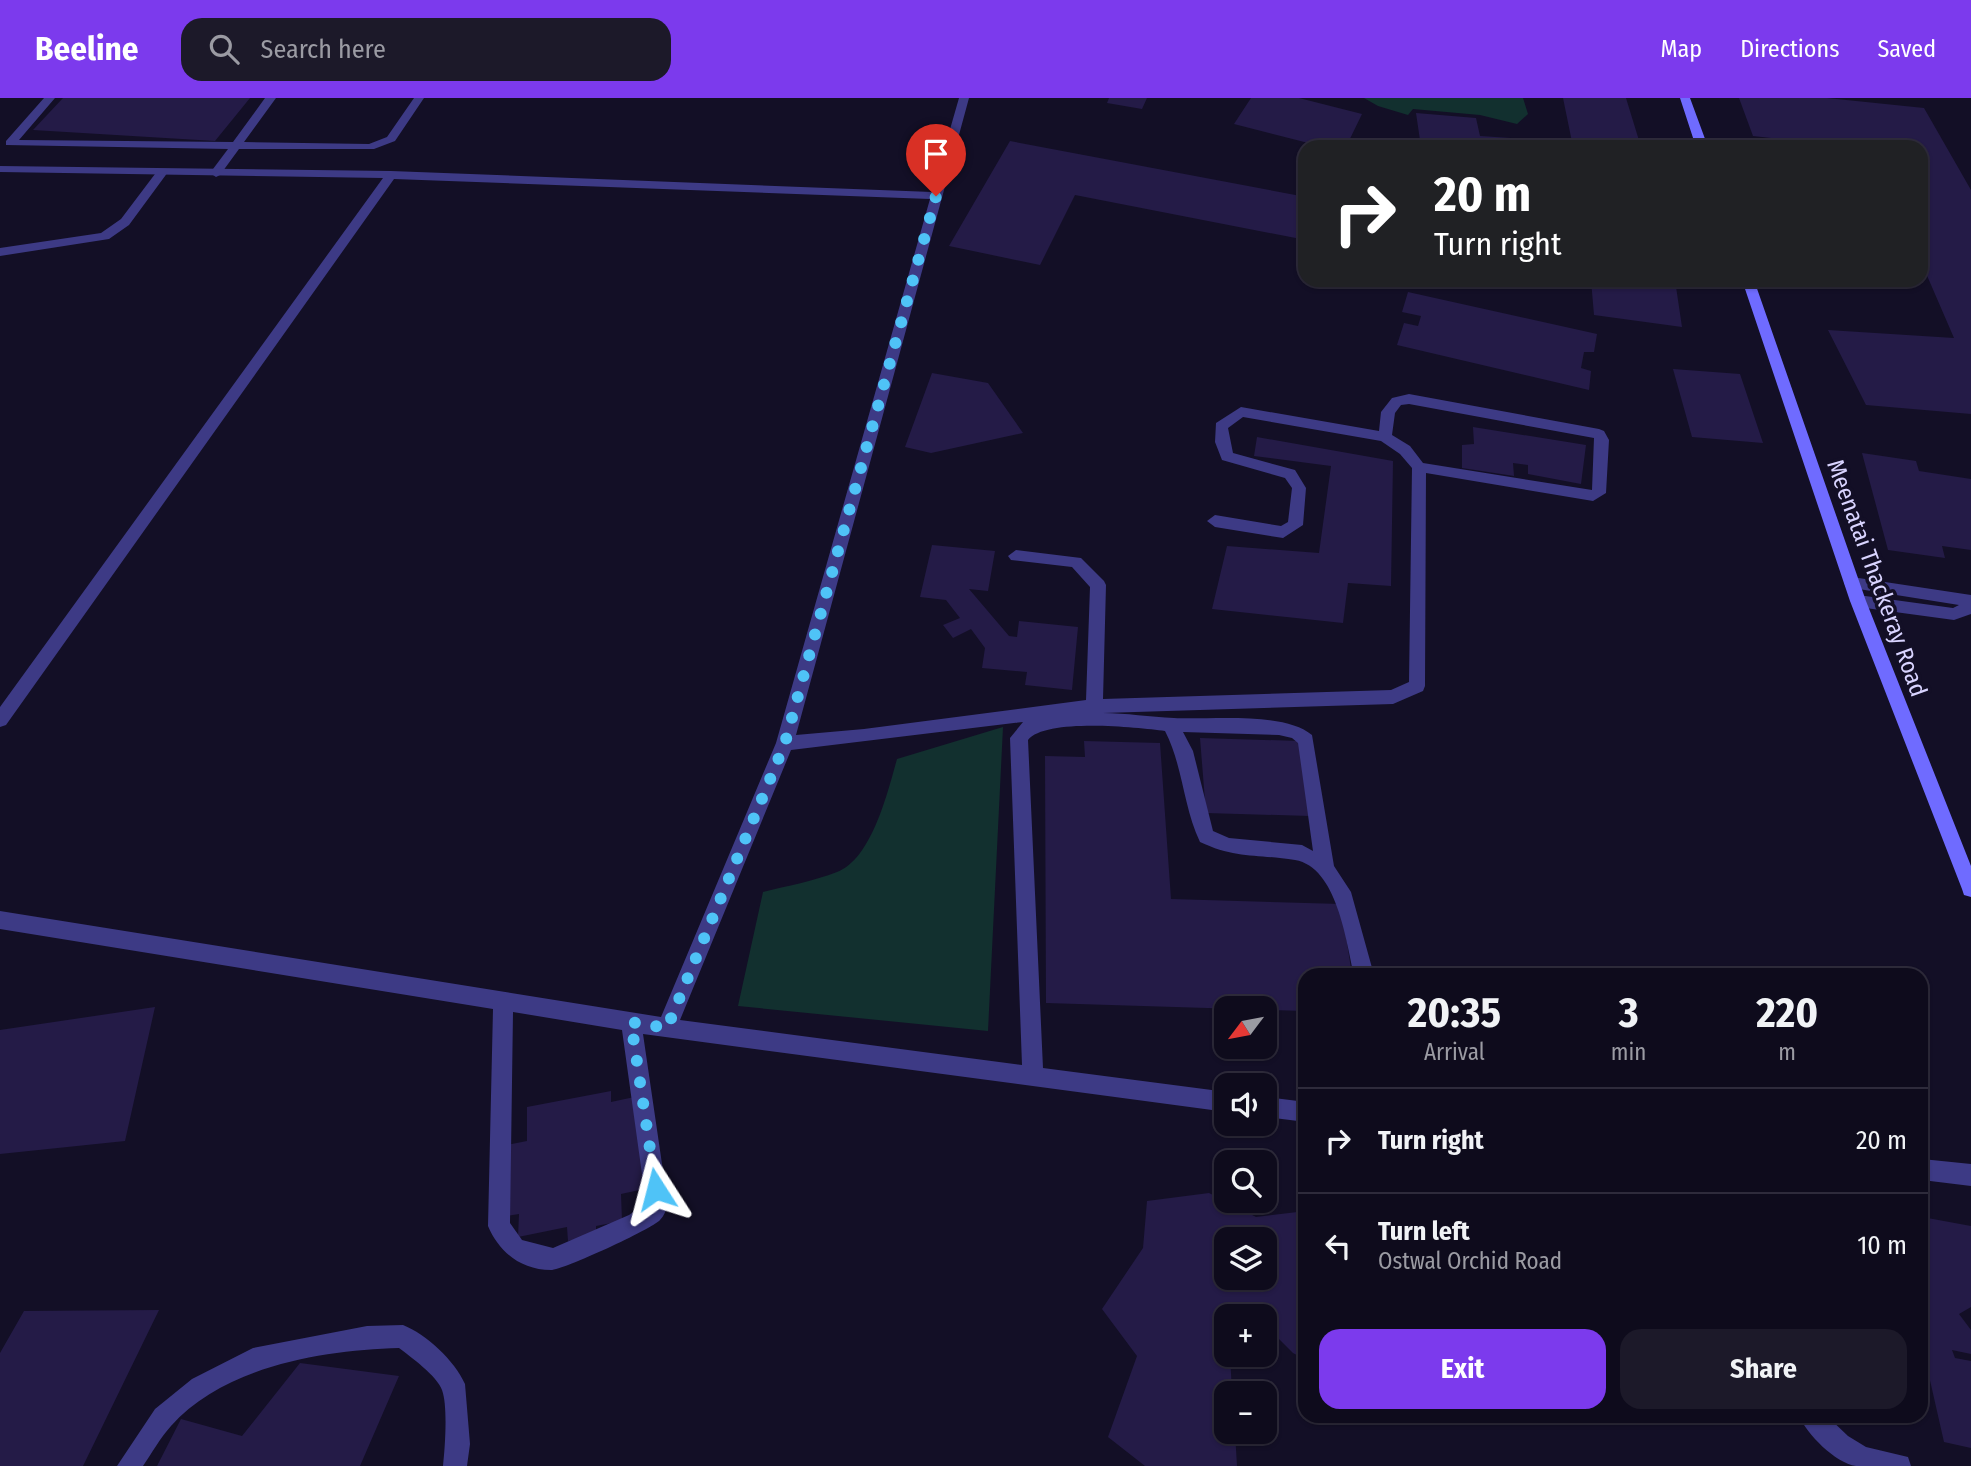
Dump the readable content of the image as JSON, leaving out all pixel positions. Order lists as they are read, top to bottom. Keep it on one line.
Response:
{"streets":{"street":["Meenatai Thackeray Road"]},"north":"bottom left","page":{"header":"Beeline","search":"Search here","nav":["Map","Directions","Saved"],"turn":["20 m","Turn right"],"eta":["20:35","Arrival","3","min","220","m"],"map_buttons":["+","−"],"list":[{"name":"Turn right","value":"20 m"},{"name":"Turn left","note":"Ostwal Orchid Road","value":"10 m"}],"buttons":["Exit","Share"]}}
